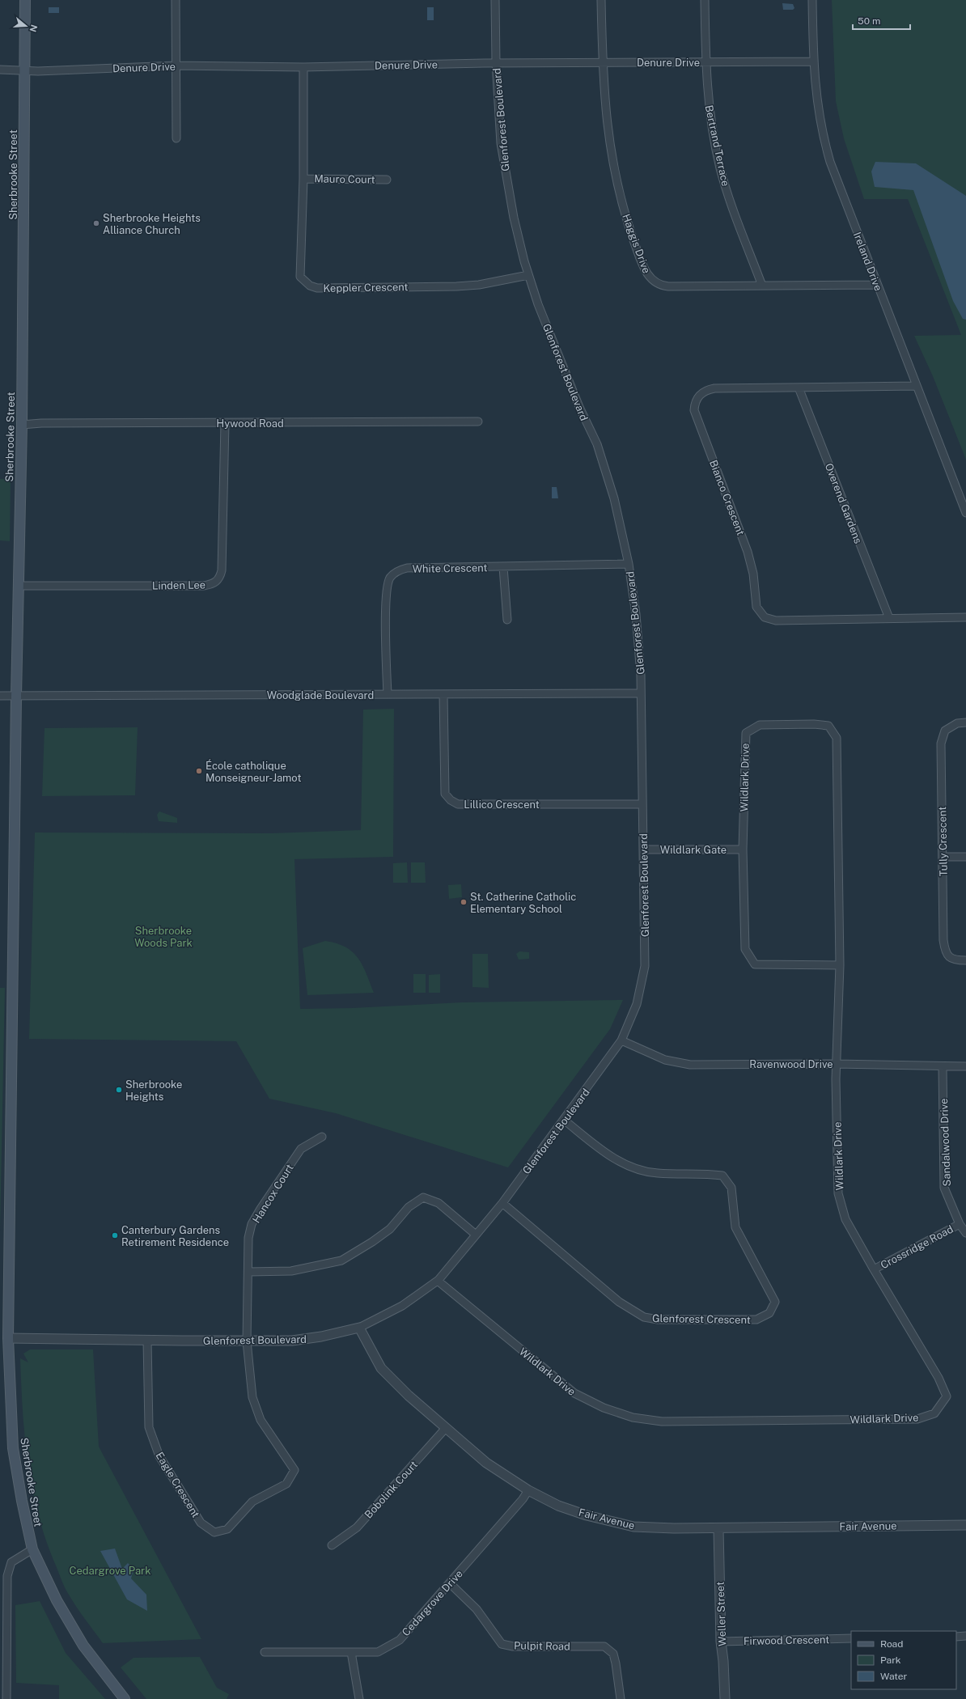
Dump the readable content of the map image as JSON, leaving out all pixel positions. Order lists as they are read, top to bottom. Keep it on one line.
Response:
{"streets":{"main road":["Sherbrooke Street"],"street":["Denure Drive","Glenforest Boulevard","Bertrand Terrace","Mauro Court","Haggis Drive","Ireland Drive","Keppler Crescent","Hywood Road","Bianco Crescent","Overend Gardens","White Crescent","Linden Lee","Woodglade Boulevard","Wildlark Drive","Lillico Crescent","Tully Crescent","Wildlark Gate","Ravenwood Drive","Sandalwood Drive","Hancox Court","Crossridge Road","Glenforest Crescent","Eagle Crescent","Bobolink Court","Fair Avenue","Cedargrove Drive","Weller Street","Firwood Crescent","Pulpit Road"]},"crossings":[["Denure Drive","Glenforest Boulevard"],["Denure Drive","Bertrand Terrace"],["Denure Drive","Sherbrooke Street"],["Denure Drive","Haggis Drive"],["Denure Drive","Ireland Drive"],["Denure Drive","Keppler Crescent"],["Glenforest Boulevard","Sherbrooke Street"],["Glenforest Boulevard","Keppler Crescent"],["Glenforest Boulevard","White Crescent"],["Glenforest Boulevard","Woodglade Boulevard"],["Glenforest Boulevard","Wildlark Drive"],["Glenforest Boulevard","Lillico Crescent"],["Glenforest Boulevard","Wildlark Gate"],["Glenforest Boulevard","Ravenwood Drive"],["Glenforest Boulevard","Hancox Court"],["Glenforest Boulevard","Glenforest Crescent"],["Glenforest Boulevard","Eagle Crescent"],["Glenforest Boulevard","Fair Avenue"],["Bertrand Terrace","Haggis Drive"],["Sherbrooke Street","Hywood Road"],["Sherbrooke Street","Linden Lee"],["Sherbrooke Street","Woodglade Boulevard"],["Mauro Court","Keppler Crescent"],["Haggis Drive","Ireland Drive"],["Ireland Drive","Bianco Crescent"],["Hywood Road","Linden Lee"],["Bianco Crescent","Overend Gardens"],["White Crescent","Woodglade Boulevard"],["Woodglade Boulevard","Lillico Crescent"],["Wildlark Drive","Wildlark Gate"],["Wildlark Drive","Ravenwood Drive"],["Wildlark Drive","Crossridge Road"],["Ravenwood Drive","Sandalwood Drive"],["Sandalwood Drive","Crossridge Road"],["Hancox Court","Eagle Crescent"],["Bobolink Court","Fair Avenue"],["Fair Avenue","Cedargrove Drive"],["Fair Avenue","Weller Street"],["Cedargrove Drive","Pulpit Road"],["Weller Street","Firwood Crescent"]],"parks":["Sherbrooke Woods Park","Cedargrove Park"],"places":["Sherbrooke Heights Alliance Church","École catholique Monseigneur-Jamot","St. Catherine Catholic Elementary School","Sherbrooke Heights","Canterbury Gardens Retirement Residence"],"legend":["Road","Park","Water"],"scale_bar":"50 m","north":"right"}
